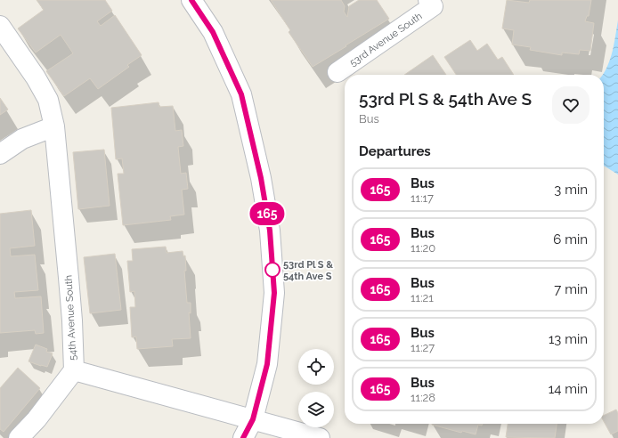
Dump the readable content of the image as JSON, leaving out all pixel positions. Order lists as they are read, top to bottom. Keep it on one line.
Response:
{"streets":{"street":["53rd Avenue South","54th Avenue South"]},"places":["53rd Pl S & 54th Ave S"],"lines":["bus line 165"],"page":{"on_map":"165","heading":[["53rd Pl S & 54th Ave S","Bus"],"Departures"],"list":[{"mark":"165","name":"Bus","note":"11:17","value":"3 min"},{"mark":"165","name":"Bus","note":"11:20","value":"6 min"},{"mark":"165","name":"Bus","note":"11:21","value":"7 min"},{"mark":"165","name":"Bus","note":"11:27","value":"13 min"},{"mark":"165","name":"Bus","note":"11:28","value":"14 min"}]}}
